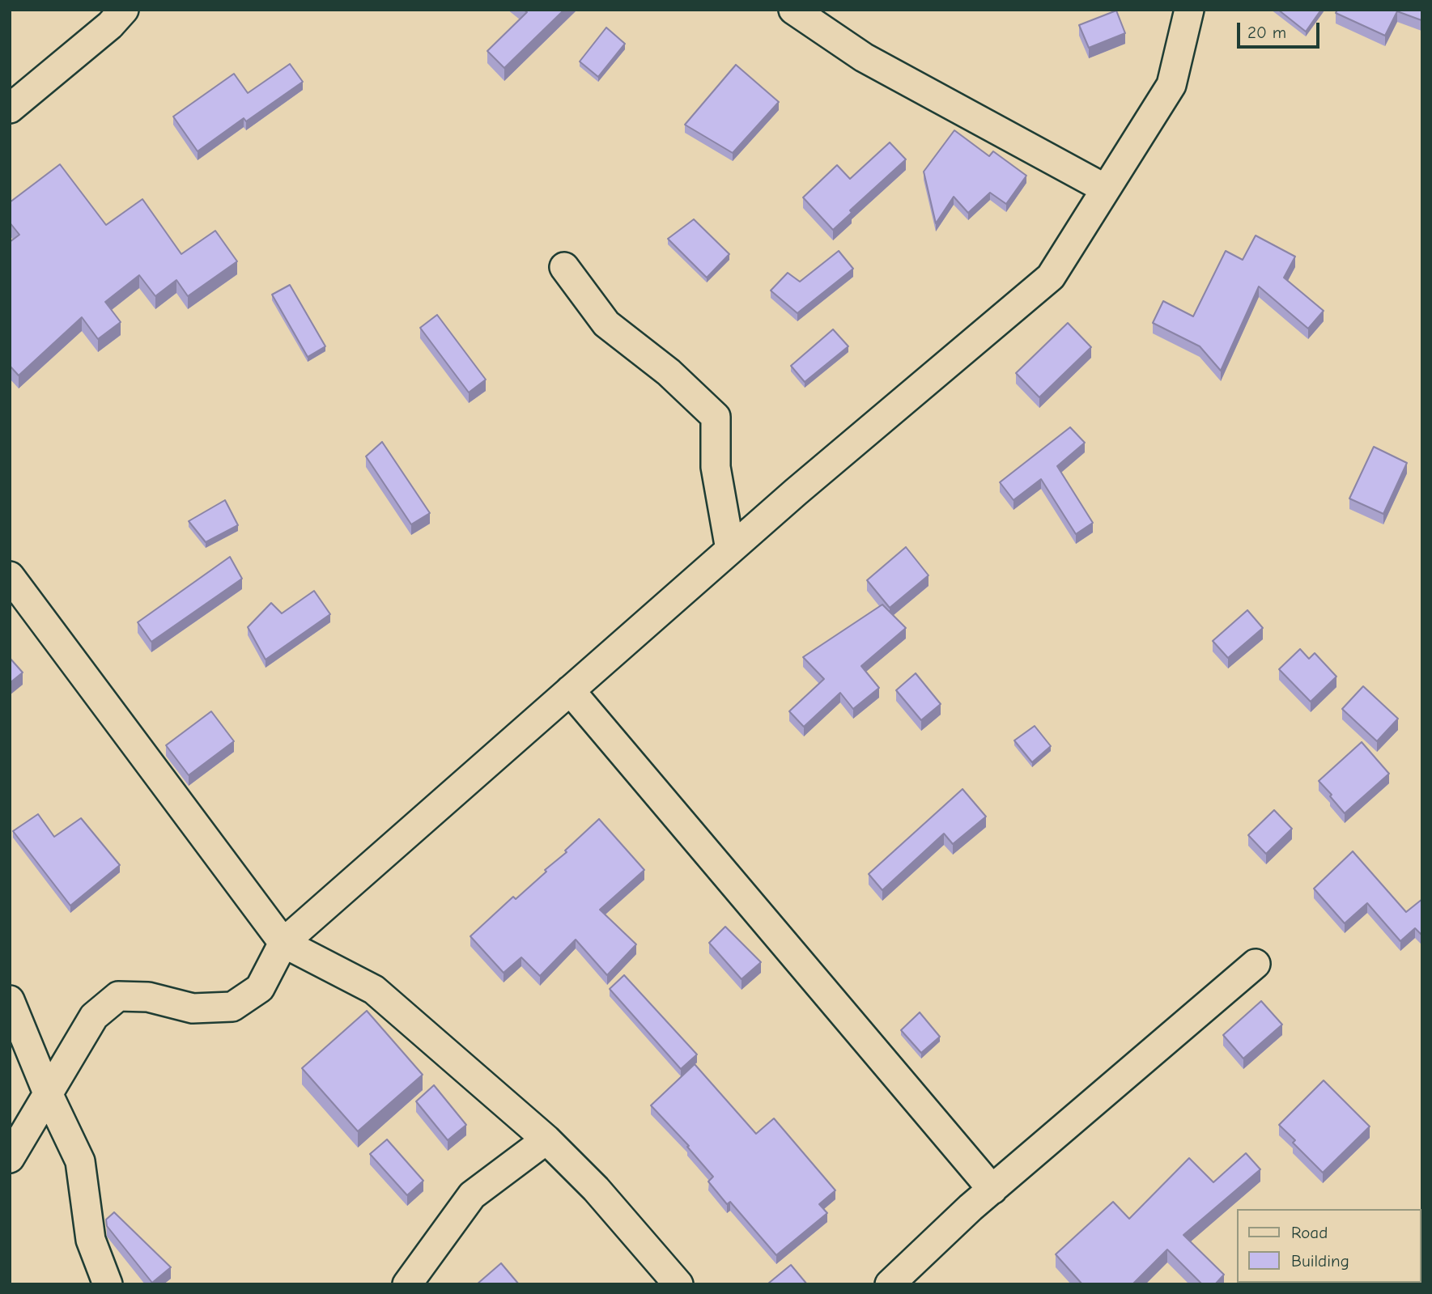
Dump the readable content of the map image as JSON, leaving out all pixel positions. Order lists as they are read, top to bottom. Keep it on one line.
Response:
{"legend":["Road","Building"],"scale_bar":"20 m"}
